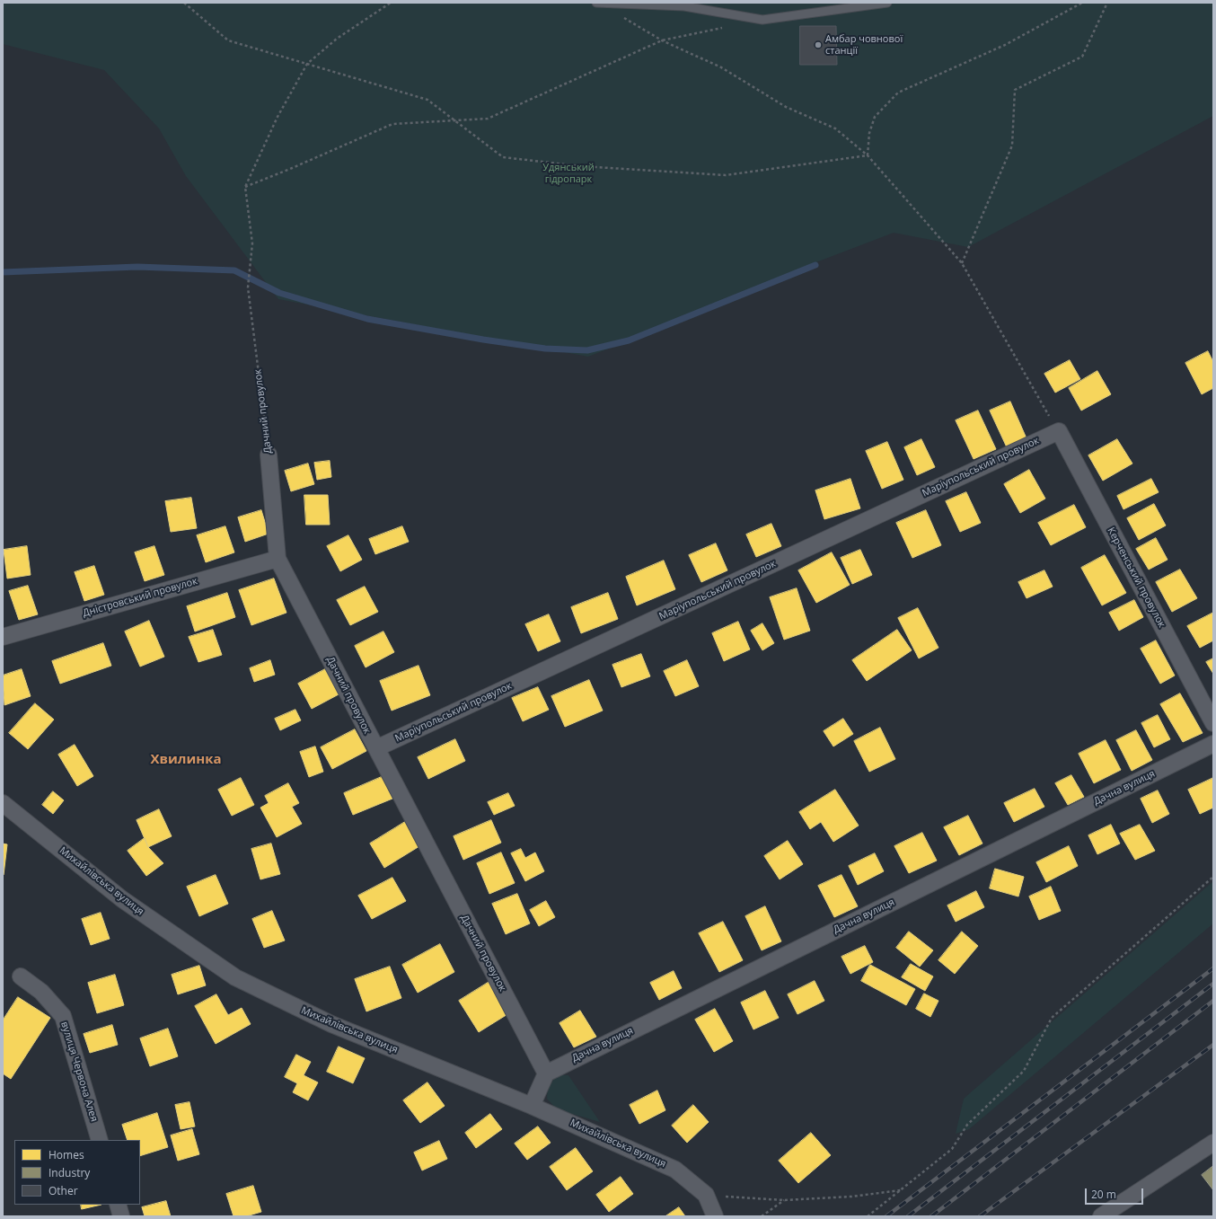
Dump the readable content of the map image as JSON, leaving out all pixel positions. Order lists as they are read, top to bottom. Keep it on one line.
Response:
{"streets":{"street":["Дачний провулок","Маріупольський провулок","Керченський провулок","Дністровський провулок","Дачна вулиця","Михайлівська вулиця","вулиця Червона Алея"]},"crossings":[["Дачний провулок","Маріупольський провулок"],["Дачний провулок","Дністровський провулок"],["Дачний провулок","Дачна вулиця"],["Маріупольський провулок","Керченський провулок"]],"districts":["Хвилинка"],"parks":["Удянський гідропарк"],"places":["Амбар човнової станції"],"legend":["Homes","Industry","Other"],"scale_bar":"20 m"}
